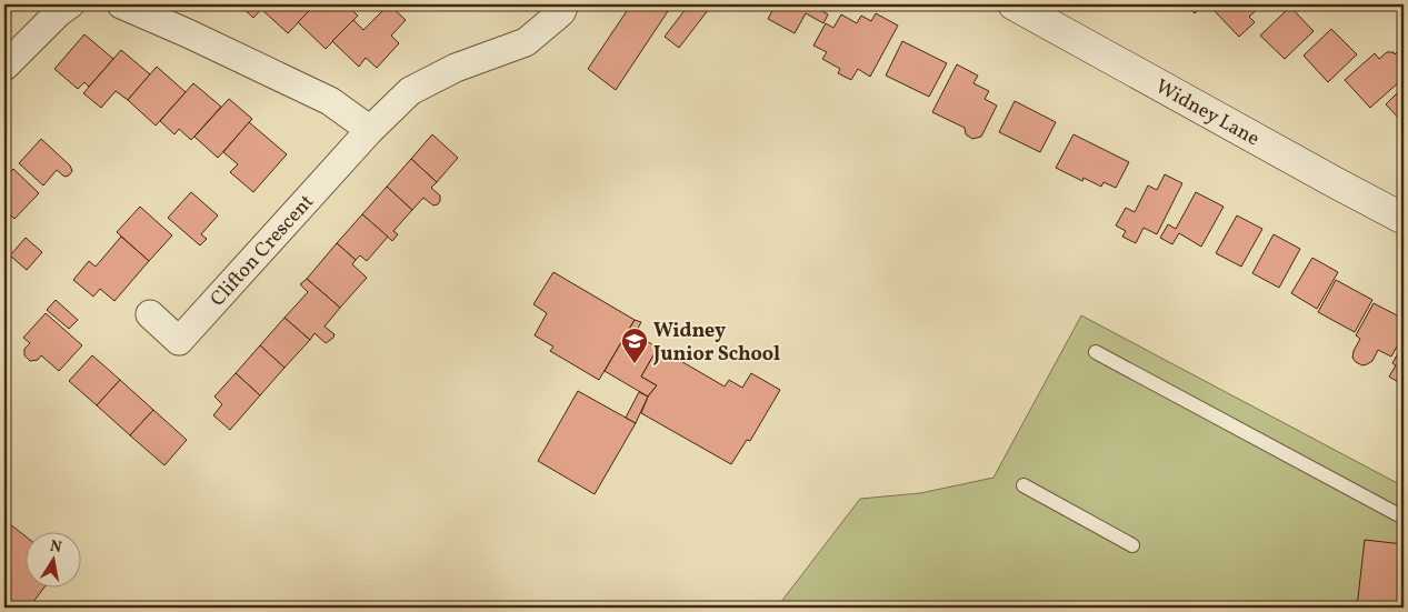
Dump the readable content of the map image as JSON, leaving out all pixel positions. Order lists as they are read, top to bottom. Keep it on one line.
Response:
{"streets":{"street":["Widney Lane","Clifton Crescent"]},"places":{"school or university":["Widney Junior School"]},"north":"top"}
